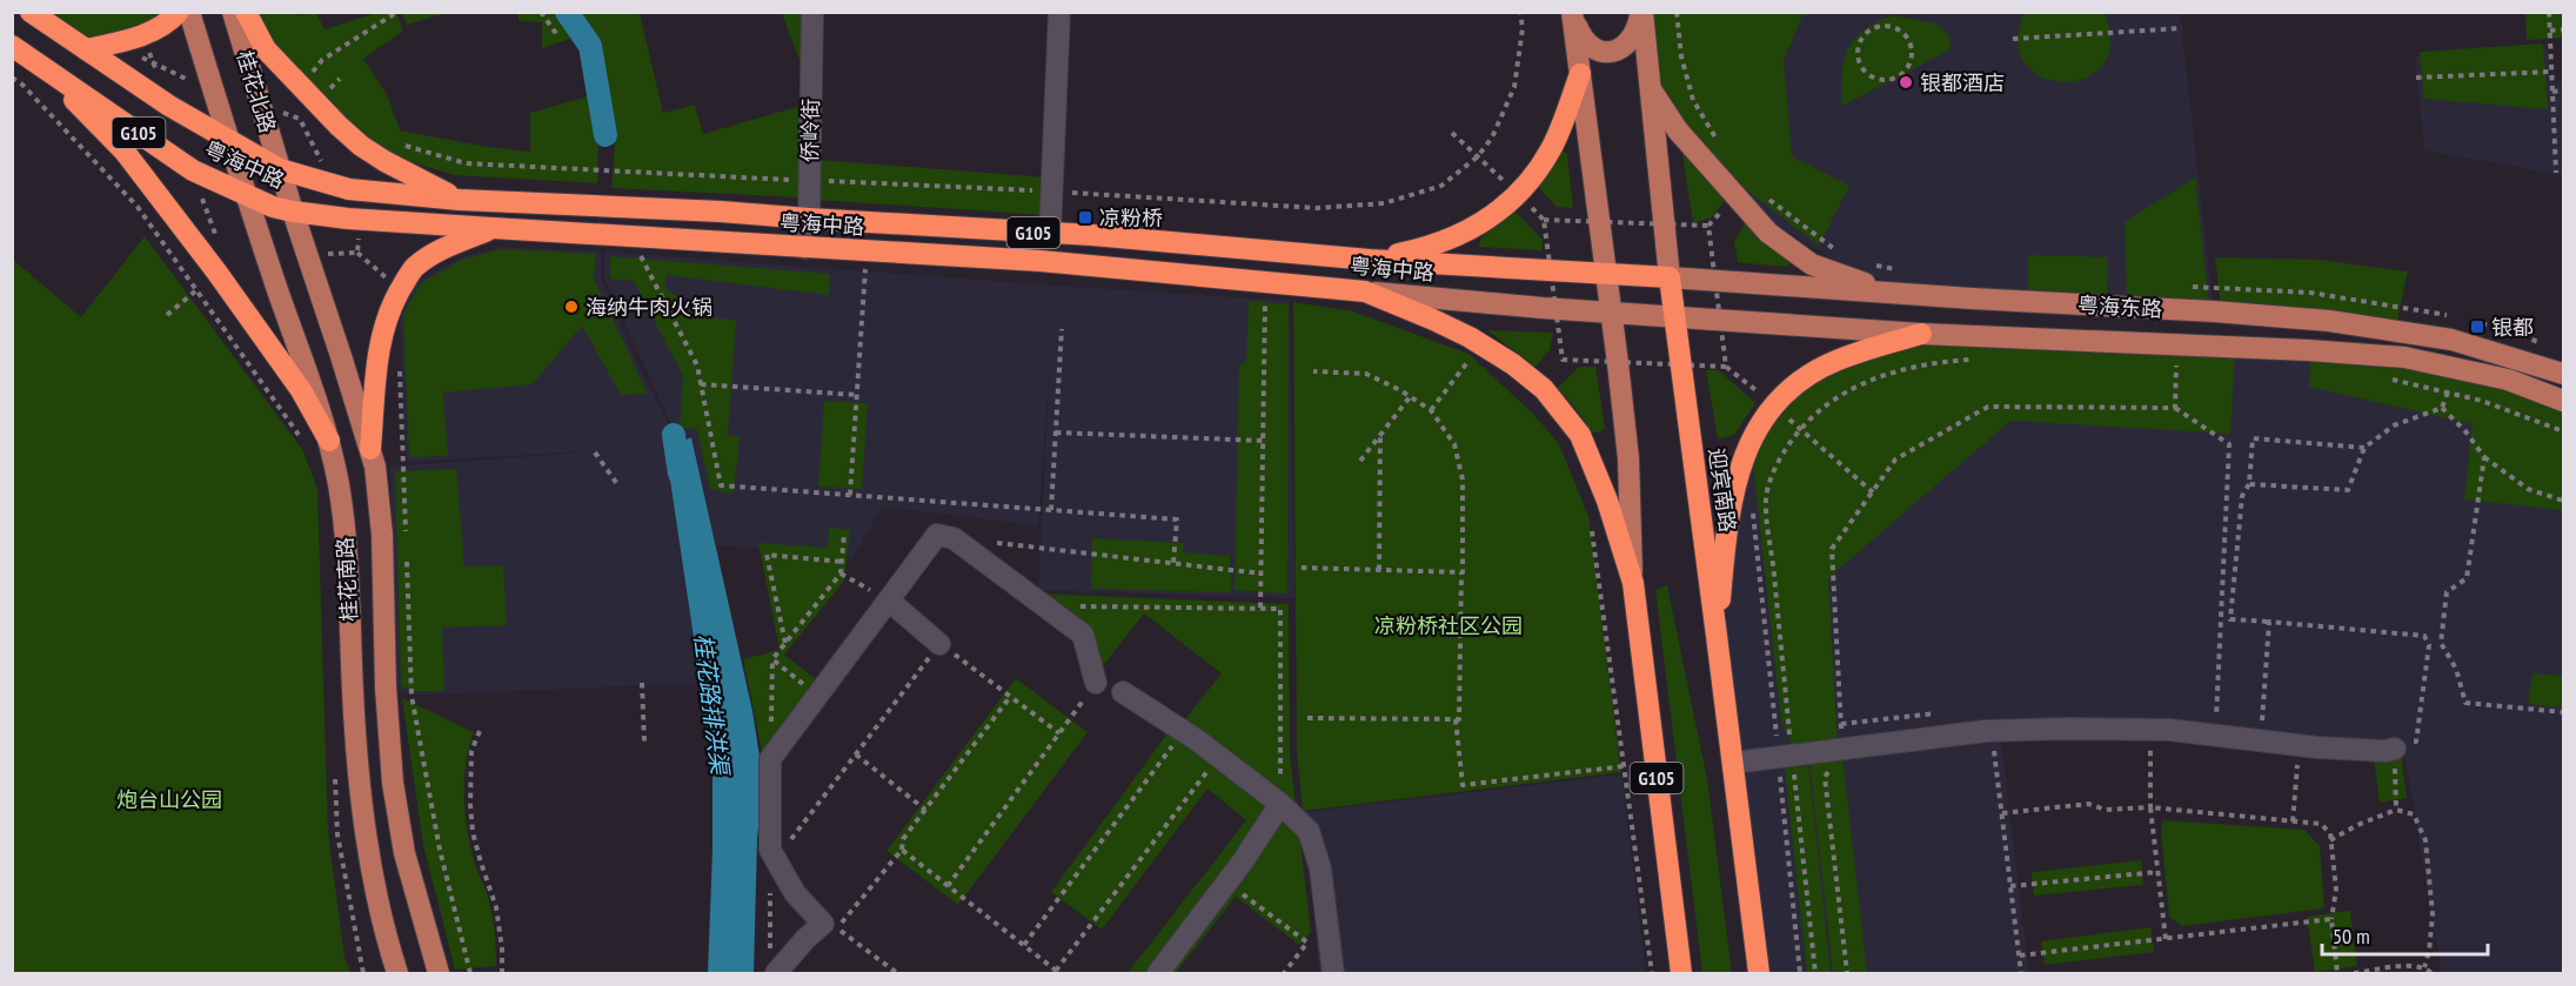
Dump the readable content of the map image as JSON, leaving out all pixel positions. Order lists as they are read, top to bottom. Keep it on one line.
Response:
{"streets":{"highway":["G105","粤海中路","迎宾南路"],"main road":["桂花北路","粤海东路","桂花南路"],"street":["侨岭街"]},"crossings":[["桂花北路","粤海中路"],["桂花北路","桂花南路"],["侨岭街","粤海中路"],["粤海中路","粤海东路"],["粤海中路","迎宾南路"],["粤海中路","桂花南路"],["粤海东路","迎宾南路"]],"water":["桂花路排洪渠"],"parks":["凉粉桥社区公园","炮台山公园"],"places":{"other":["银都酒店","海纳牛肉火锅"],"transit":["凉粉桥","银都"]},"scale_bar":"50 m"}
